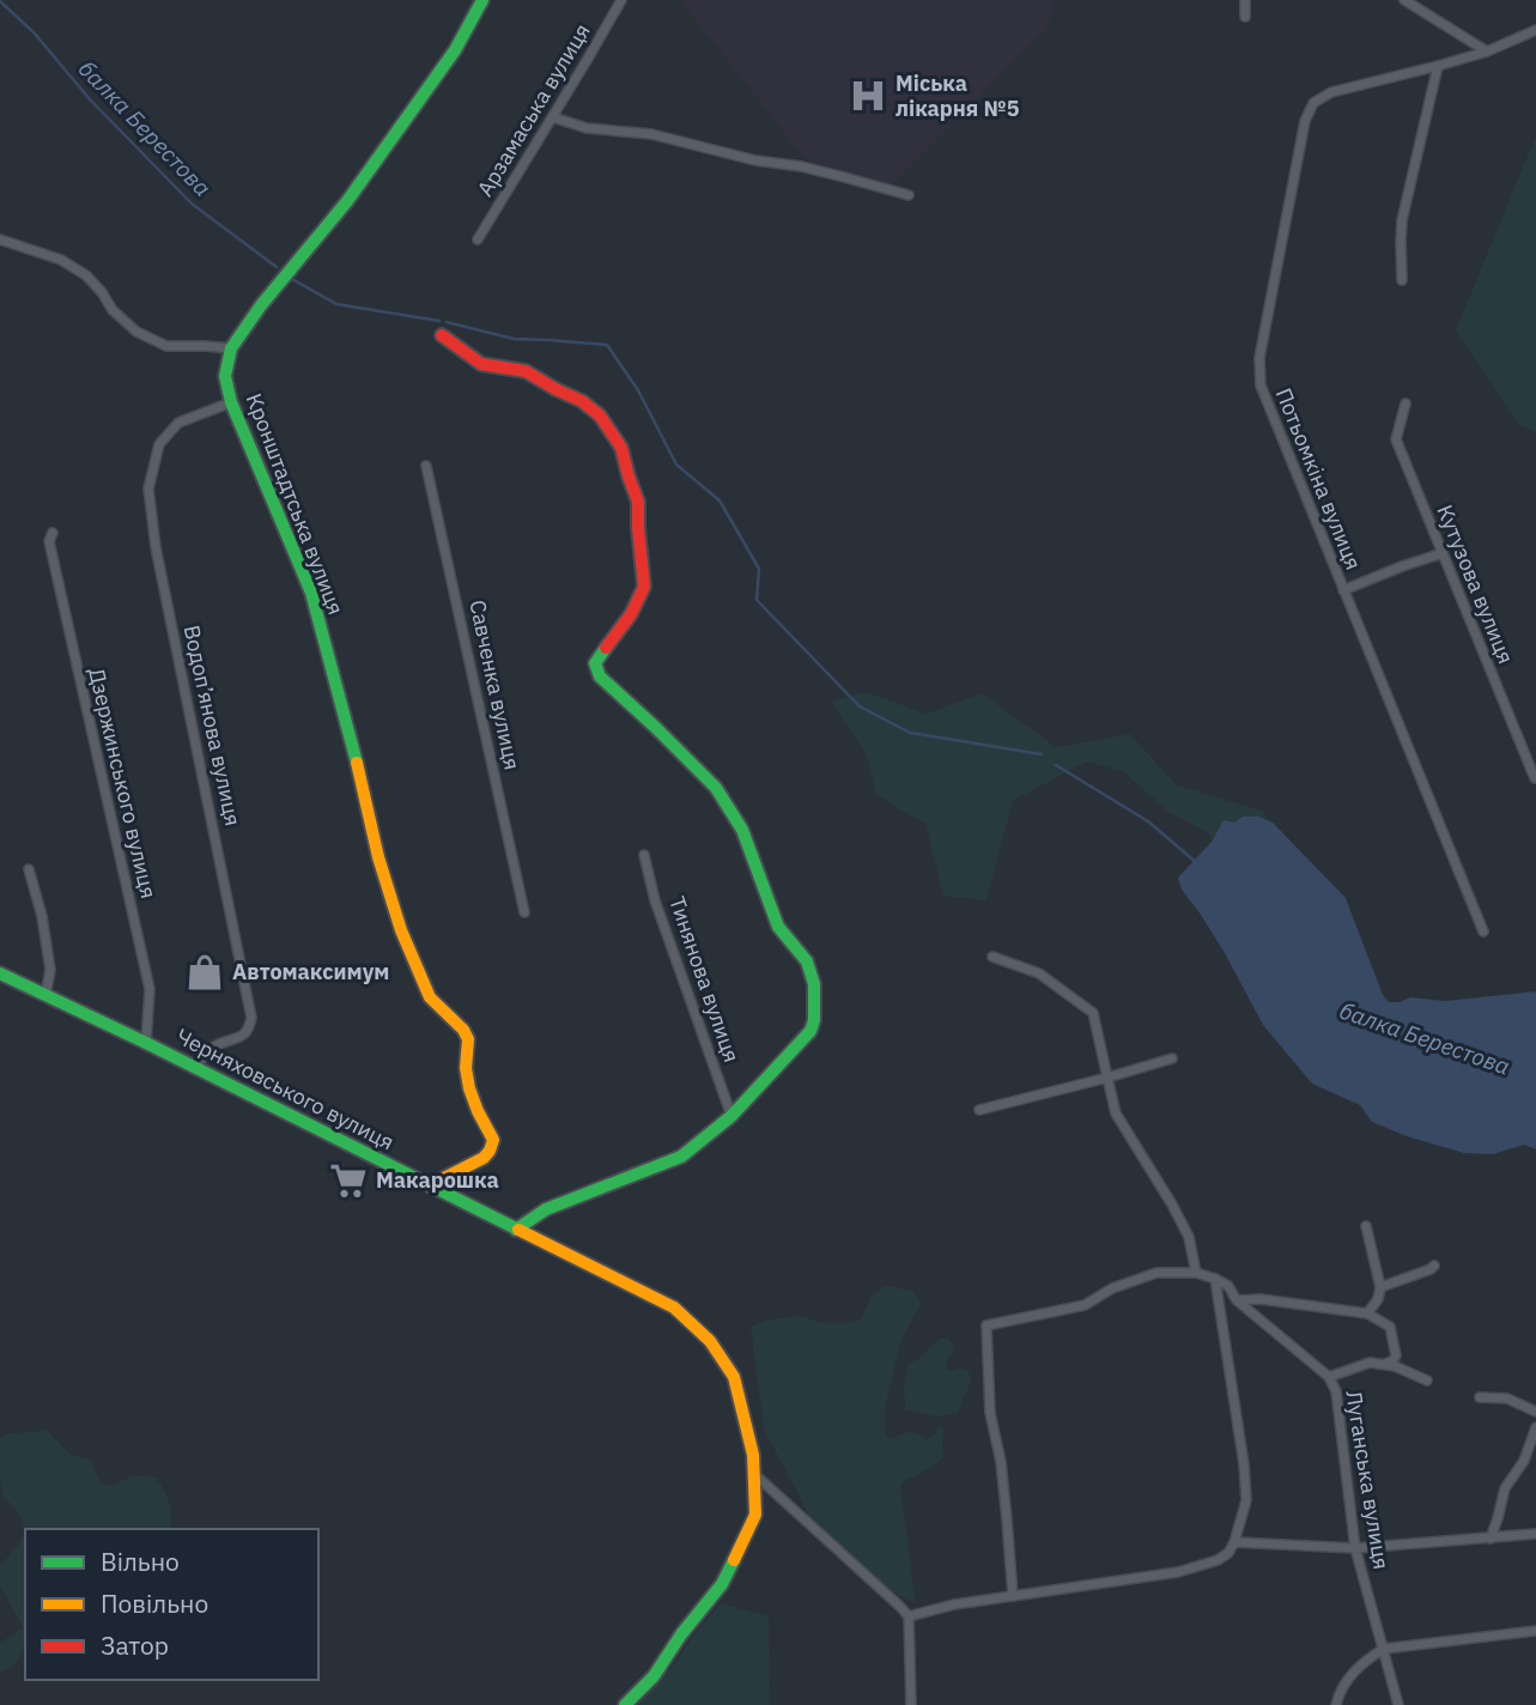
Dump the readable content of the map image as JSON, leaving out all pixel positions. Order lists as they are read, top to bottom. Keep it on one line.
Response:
{"streets":{"street":["Арзамаська вулиця","Потьомкіна вулиця","Кронштадтська вулиця","Кутузова вулиця","Савченка вулиця","Водоп’янова вулиця","Дзержинського вулиця","Тинянова вулиця","Черняховського вулиця","Луганська вулиця"]},"crossings":[["Кронштадтська вулиця","Водоп’янова вулиця"],["Кронштадтська вулиця","Черняховського вулиця"],["Водоп’янова вулиця","Черняховського вулиця"],["Дзержинського вулиця","Черняховського вулиця"]],"water":["балка Берестова"],"places":{"hospital":["Міська лікарня №5"],"shop":["Автомаксимум"],"supermarket":["Макарошка"]},"legend":["Вільно","Повільно","Затор"]}
